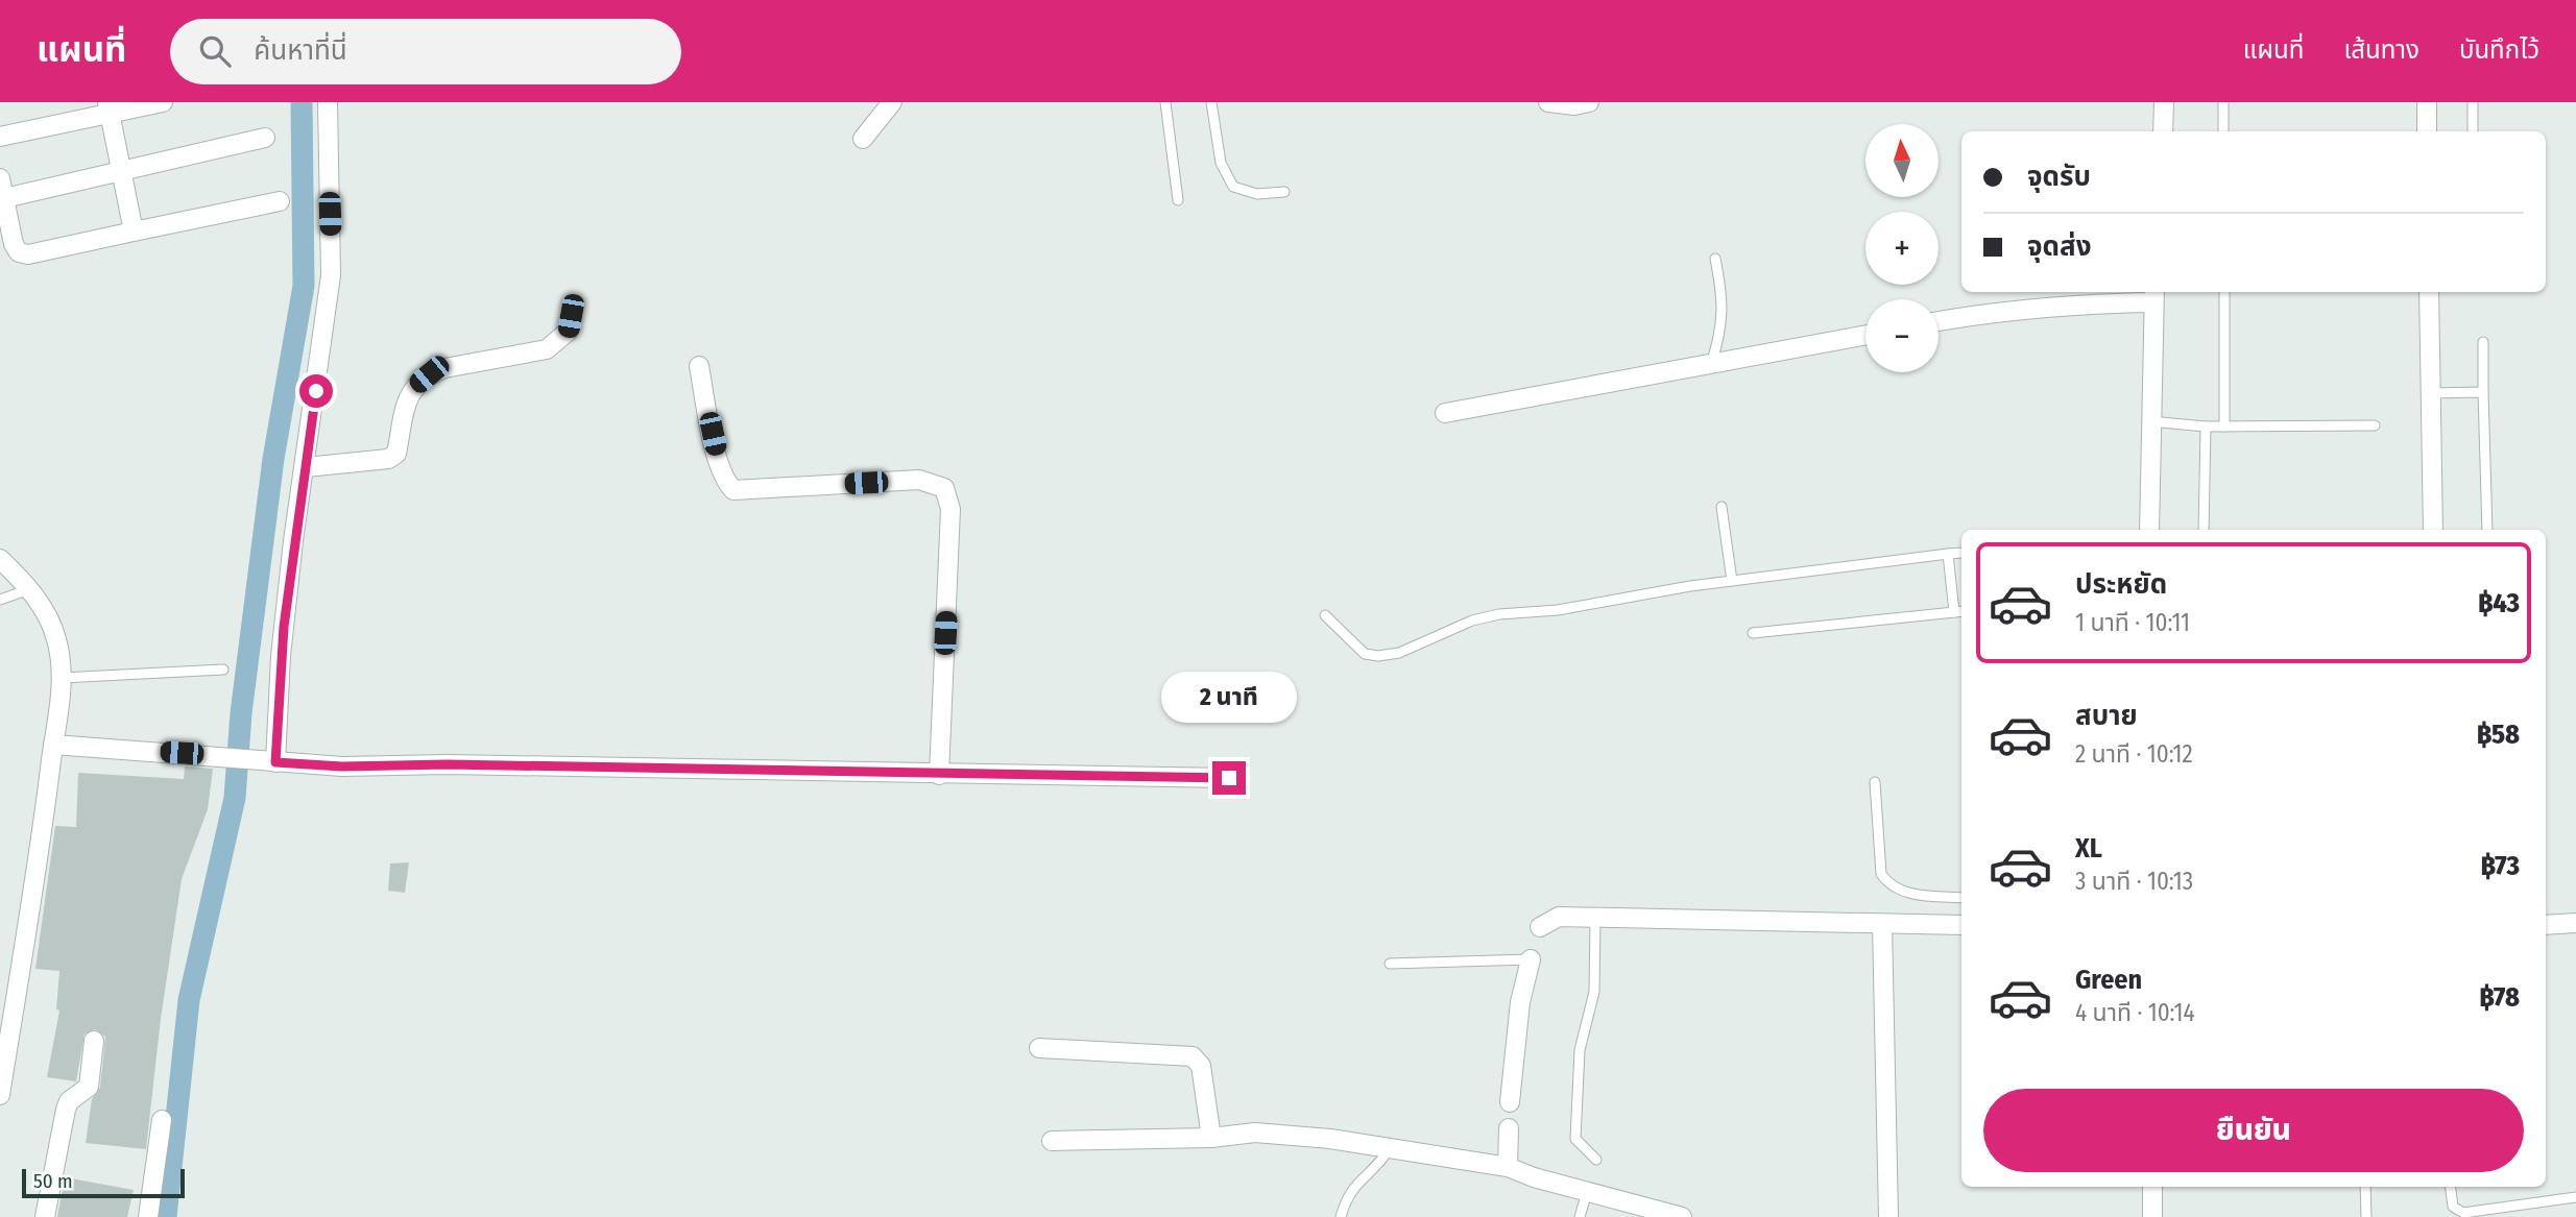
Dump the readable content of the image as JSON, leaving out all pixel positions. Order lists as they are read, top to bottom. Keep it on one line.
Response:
{"scale_bar":"50 m","north":"top","page":{"header":"แผนที่","search":"ค้นหาที่นี่","nav":["แผนที่","เส้นทาง","บันทึกไว้"],"map_buttons":["+","−"],"banner":["จุดรับ","จุดส่ง"],"list":[{"name":"ประหยัด","note":"1 นาที · 10:11","value":"฿43"},{"name":"สบาย","note":"2 นาที · 10:12","value":"฿58"},{"name":"XL","note":"3 นาที · 10:13","value":"฿73"},{"name":"Green","note":"4 นาที · 10:14","value":"฿78"}],"bubble":"2 นาที","buttons":"ยืนยัน","scale":"50 m"}}
